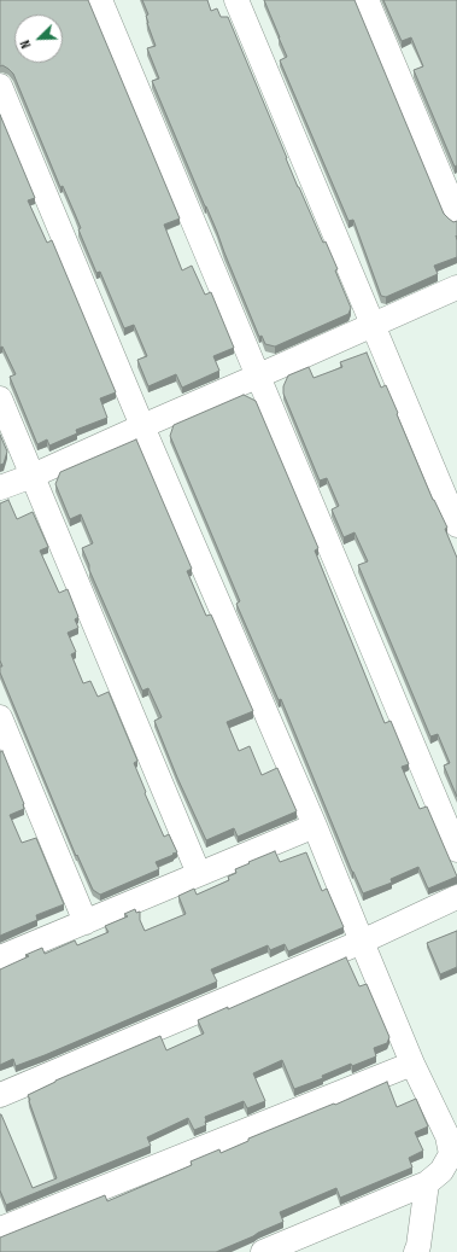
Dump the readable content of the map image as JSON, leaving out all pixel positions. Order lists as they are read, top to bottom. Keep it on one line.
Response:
{"north":"bottom left"}
